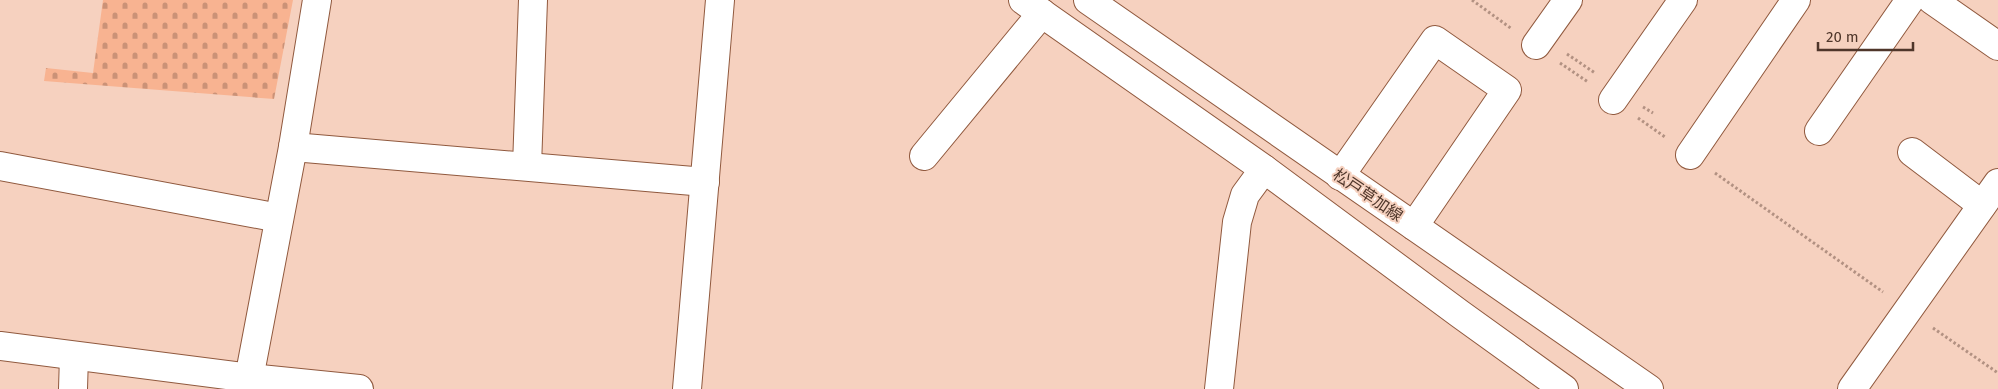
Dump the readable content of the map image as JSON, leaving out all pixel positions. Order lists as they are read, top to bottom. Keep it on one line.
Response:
{"streets":{"street":["松戸草加線"]},"scale_bar":"20 m"}
